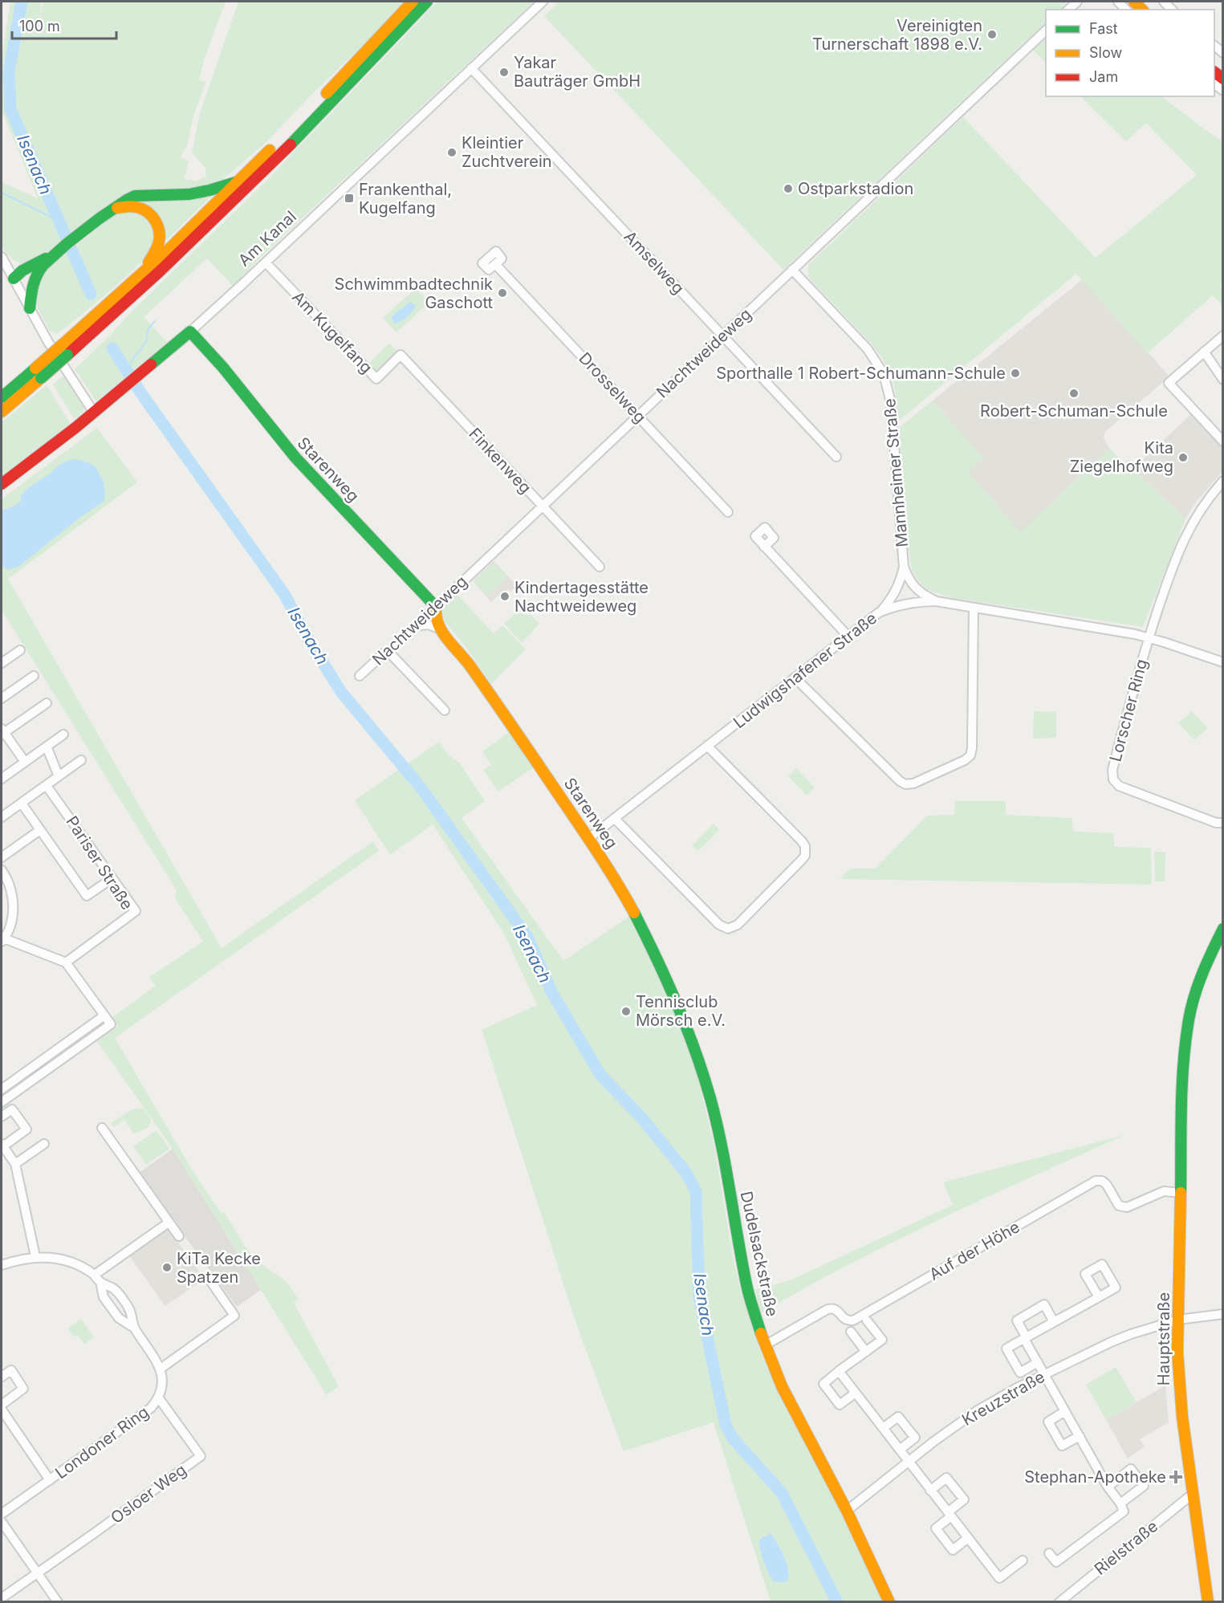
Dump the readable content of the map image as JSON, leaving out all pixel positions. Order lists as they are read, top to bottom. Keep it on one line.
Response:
{"streets":{"main road":["Am Kanal","Starenweg","Dudelsackstraße","Hauptstraße"],"street":["Amselweg","Am Kugelfang","Nachtweideweg","Drosselweg","Finkenweg","Mannheimer Straße","Ludwigshafener Straße","Lorscher Ring","Pariser Straße","Auf der Höhe","Kreuzstraße","Londoner Ring","Osloer Weg","Rielstraße"]},"crossings":[["Am Kanal","Amselweg"],["Am Kanal","Am Kugelfang"],["Am Kanal","Starenweg"],["Amselweg","Nachtweideweg"],["Am Kugelfang","Finkenweg"],["Nachtweideweg","Drosselweg"],["Nachtweideweg","Finkenweg"],["Nachtweideweg","Starenweg"],["Nachtweideweg","Mannheimer Straße"],["Starenweg","Ludwigshafener Straße"],["Starenweg","Dudelsackstraße"],["Mannheimer Straße","Ludwigshafener Straße"],["Ludwigshafener Straße","Lorscher Ring"],["Auf der Höhe","Dudelsackstraße"],["Auf der Höhe","Hauptstraße"],["Dudelsackstraße","Kreuzstraße"],["Hauptstraße","Kreuzstraße"],["Hauptstraße","Rielstraße"],["Londoner Ring","Osloer Weg"]],"water":["Isenach"],"places":{"other":["Vereinigten Turnerschaft 1898 e.V.","Yakar Bauträger GmbH","Kleintier Zuchtverein","Ostparkstadion","Schwimmbadtechnik Gaschott","Sporthalle 1 Robert-Schumann-Schule","Robert-Schuman-Schule","Kita Ziegelhofweg","Kindertagesstätte Nachtweideweg","Tennisclub Mörsch e.V.","KiTa Kecke Spatzen"],"transit":["Frankenthal, Kugelfang"],"health":["Stephan-Apotheke"]},"legend":["Fast","Slow","Jam"],"scale_bar":"100 m"}
